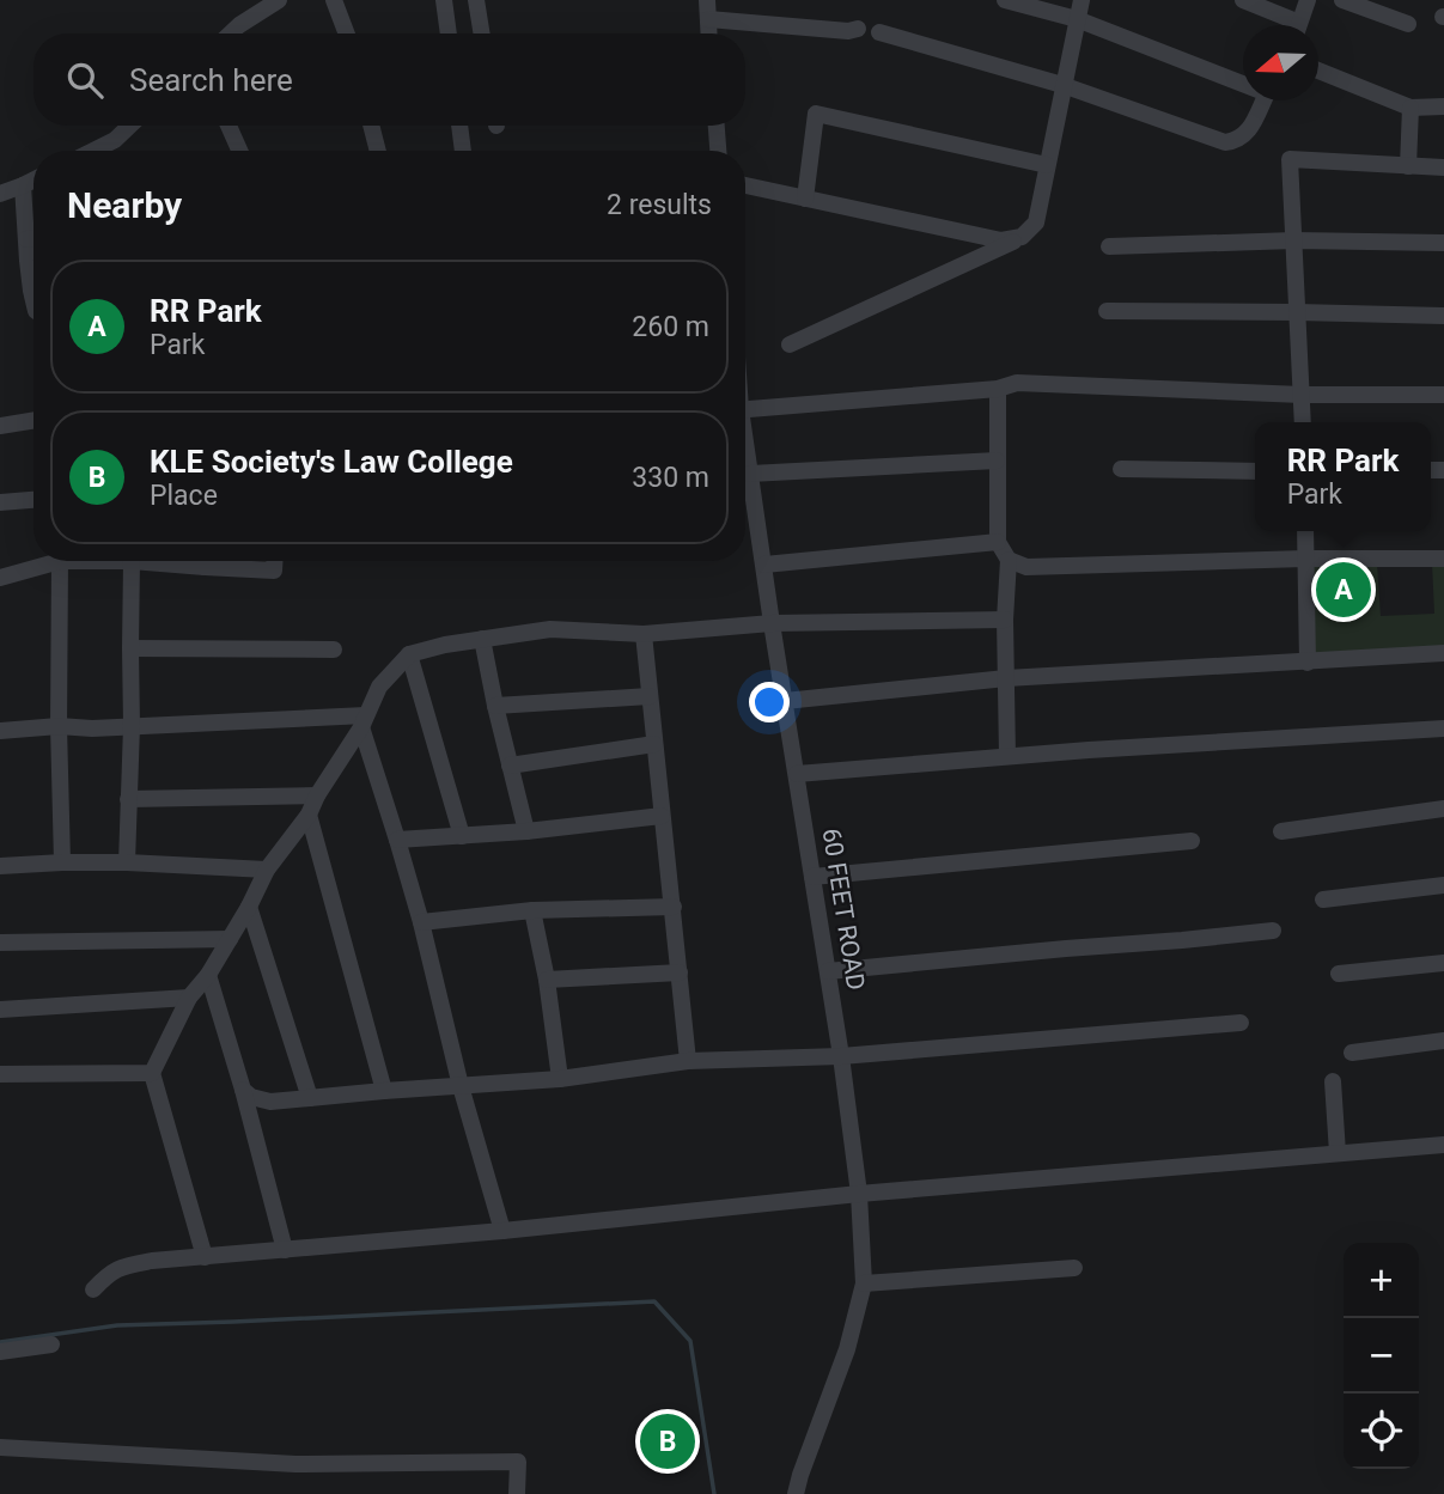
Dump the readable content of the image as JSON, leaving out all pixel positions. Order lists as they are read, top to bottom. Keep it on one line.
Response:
{"streets":{"street":["60 FEET ROAD"]},"north":"left","page":{"search":"Search here","heading":["Nearby","2 results"],"list":[{"mark":"A","name":"RR Park","note":"Park","value":"260 m"},{"mark":"B","name":"KLE Society's Law College","note":"Place","value":"330 m"}],"popup":["RR Park","Park"],"pins":["A","B"],"map_buttons":["+","−"]}}
